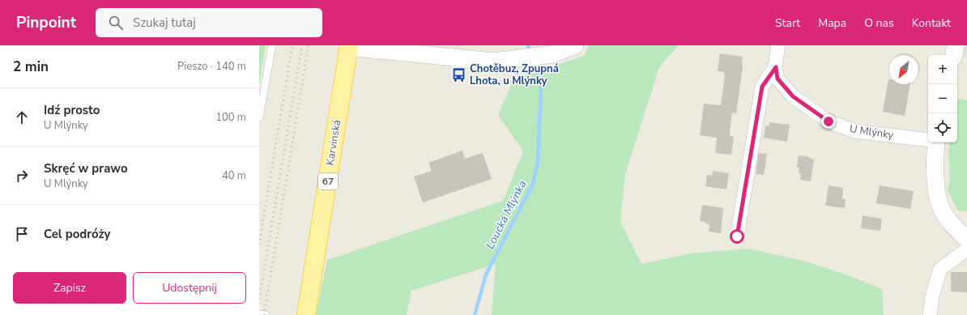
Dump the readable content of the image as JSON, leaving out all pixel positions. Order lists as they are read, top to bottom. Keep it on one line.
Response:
{"streets":{"main road":["Karvinská","67"],"street":["U Mlýnky"]},"water":["Loucká Mlýnka"],"places":{"bus stop":["Chotěbuz, Zpupná Lhota, u Mlýnky"]},"north":"bottom left","page":{"header":"Pinpoint","search":"Szukaj tutaj","nav":["Start","Mapa","O nas","Kontakt"],"heading":["2 min","Pieszo · 140 m"],"map_buttons":["+","−"],"list":[["Idź prosto","U Mlýnky","100 m"],["Skręć w prawo","U Mlýnky","40 m"],"Cel podróży"],"buttons":["Zapisz","Udostępnij"]}}
